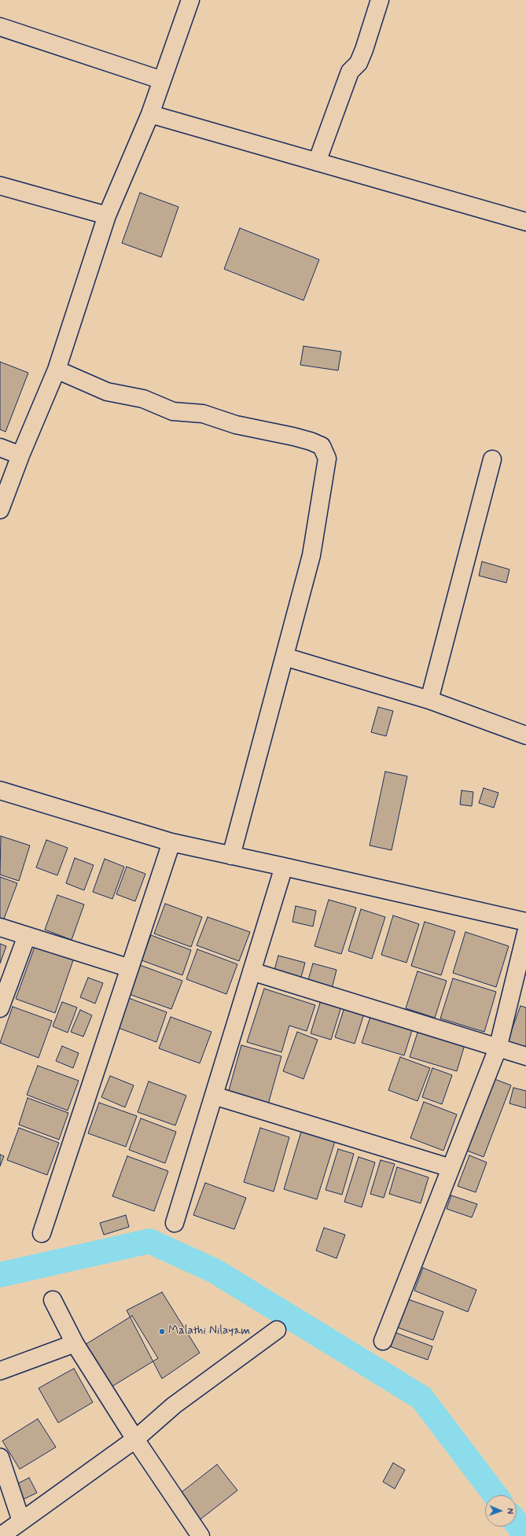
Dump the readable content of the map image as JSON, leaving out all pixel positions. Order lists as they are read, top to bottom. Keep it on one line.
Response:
{"places":["Malathi Nilayam"],"north":"right"}
